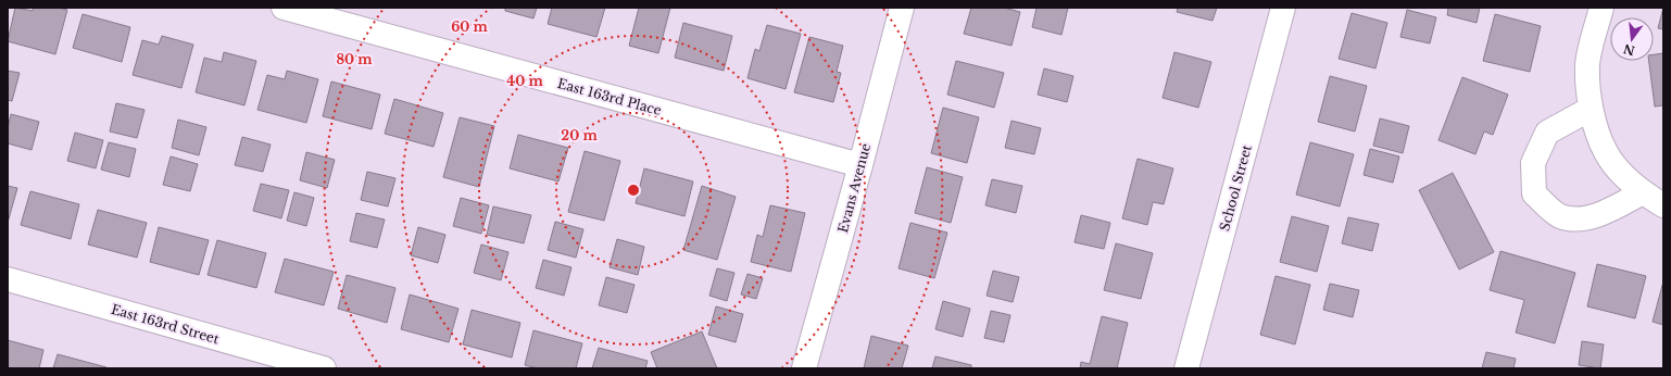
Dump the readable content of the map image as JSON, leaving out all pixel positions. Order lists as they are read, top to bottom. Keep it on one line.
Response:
{"streets":{"street":["East 163rd Place","Evans Avenue","School Street","East 163rd Street"]},"crossings":[["East 163rd Place","Evans Avenue"]],"north":"bottom","rings":["60 m","80 m","40 m","20 m"]}
